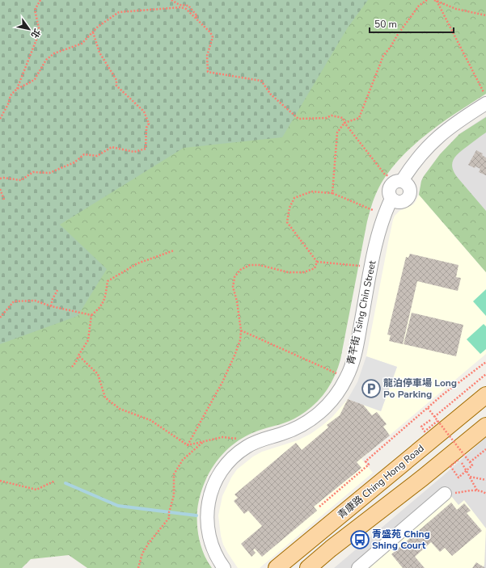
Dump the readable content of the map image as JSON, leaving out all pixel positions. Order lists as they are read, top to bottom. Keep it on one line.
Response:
{"streets":{"main road":["青康路 Ching Hong Road"],"street":["青芊街 Tsing Chin Street"]},"places":{"parking":["龍泊停車場 Long Po Parking"],"bus stop":["青盛苑 Ching Shing Court"]},"scale_bar":"50 m","north":"bottom right"}
